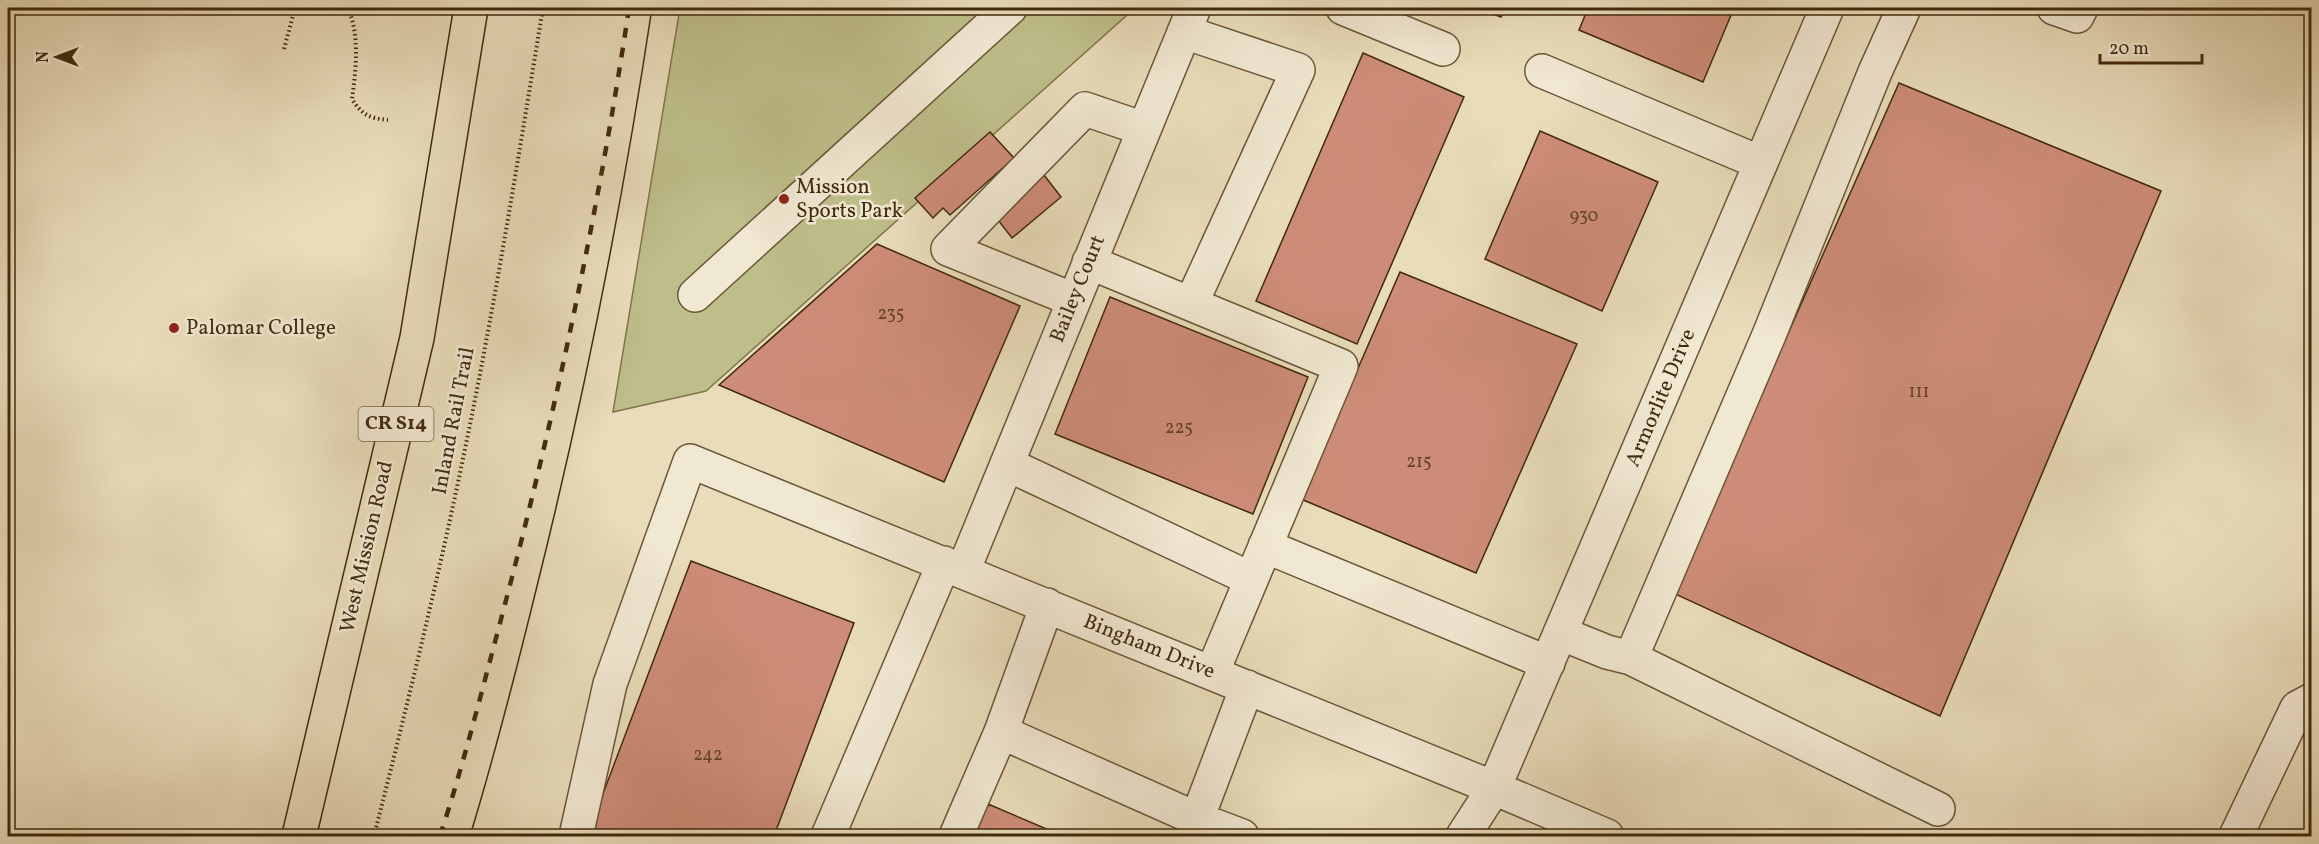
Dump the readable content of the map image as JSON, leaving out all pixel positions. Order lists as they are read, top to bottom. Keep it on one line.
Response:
{"streets":{"main road":["CR S14","West Mission Road"],"street":["Bailey Court","Armorlite Drive","Bingham Drive"],"path":["Inland Rail Trail"]},"crossings":[["Bailey Court","Bingham Drive"],["Armorlite Drive","Bingham Drive"]],"places":["Mission Sports Park","Palomar College"],"house_numbers":["930","235","111","225","215","242"],"scale_bar":"20 m","north":"left"}
